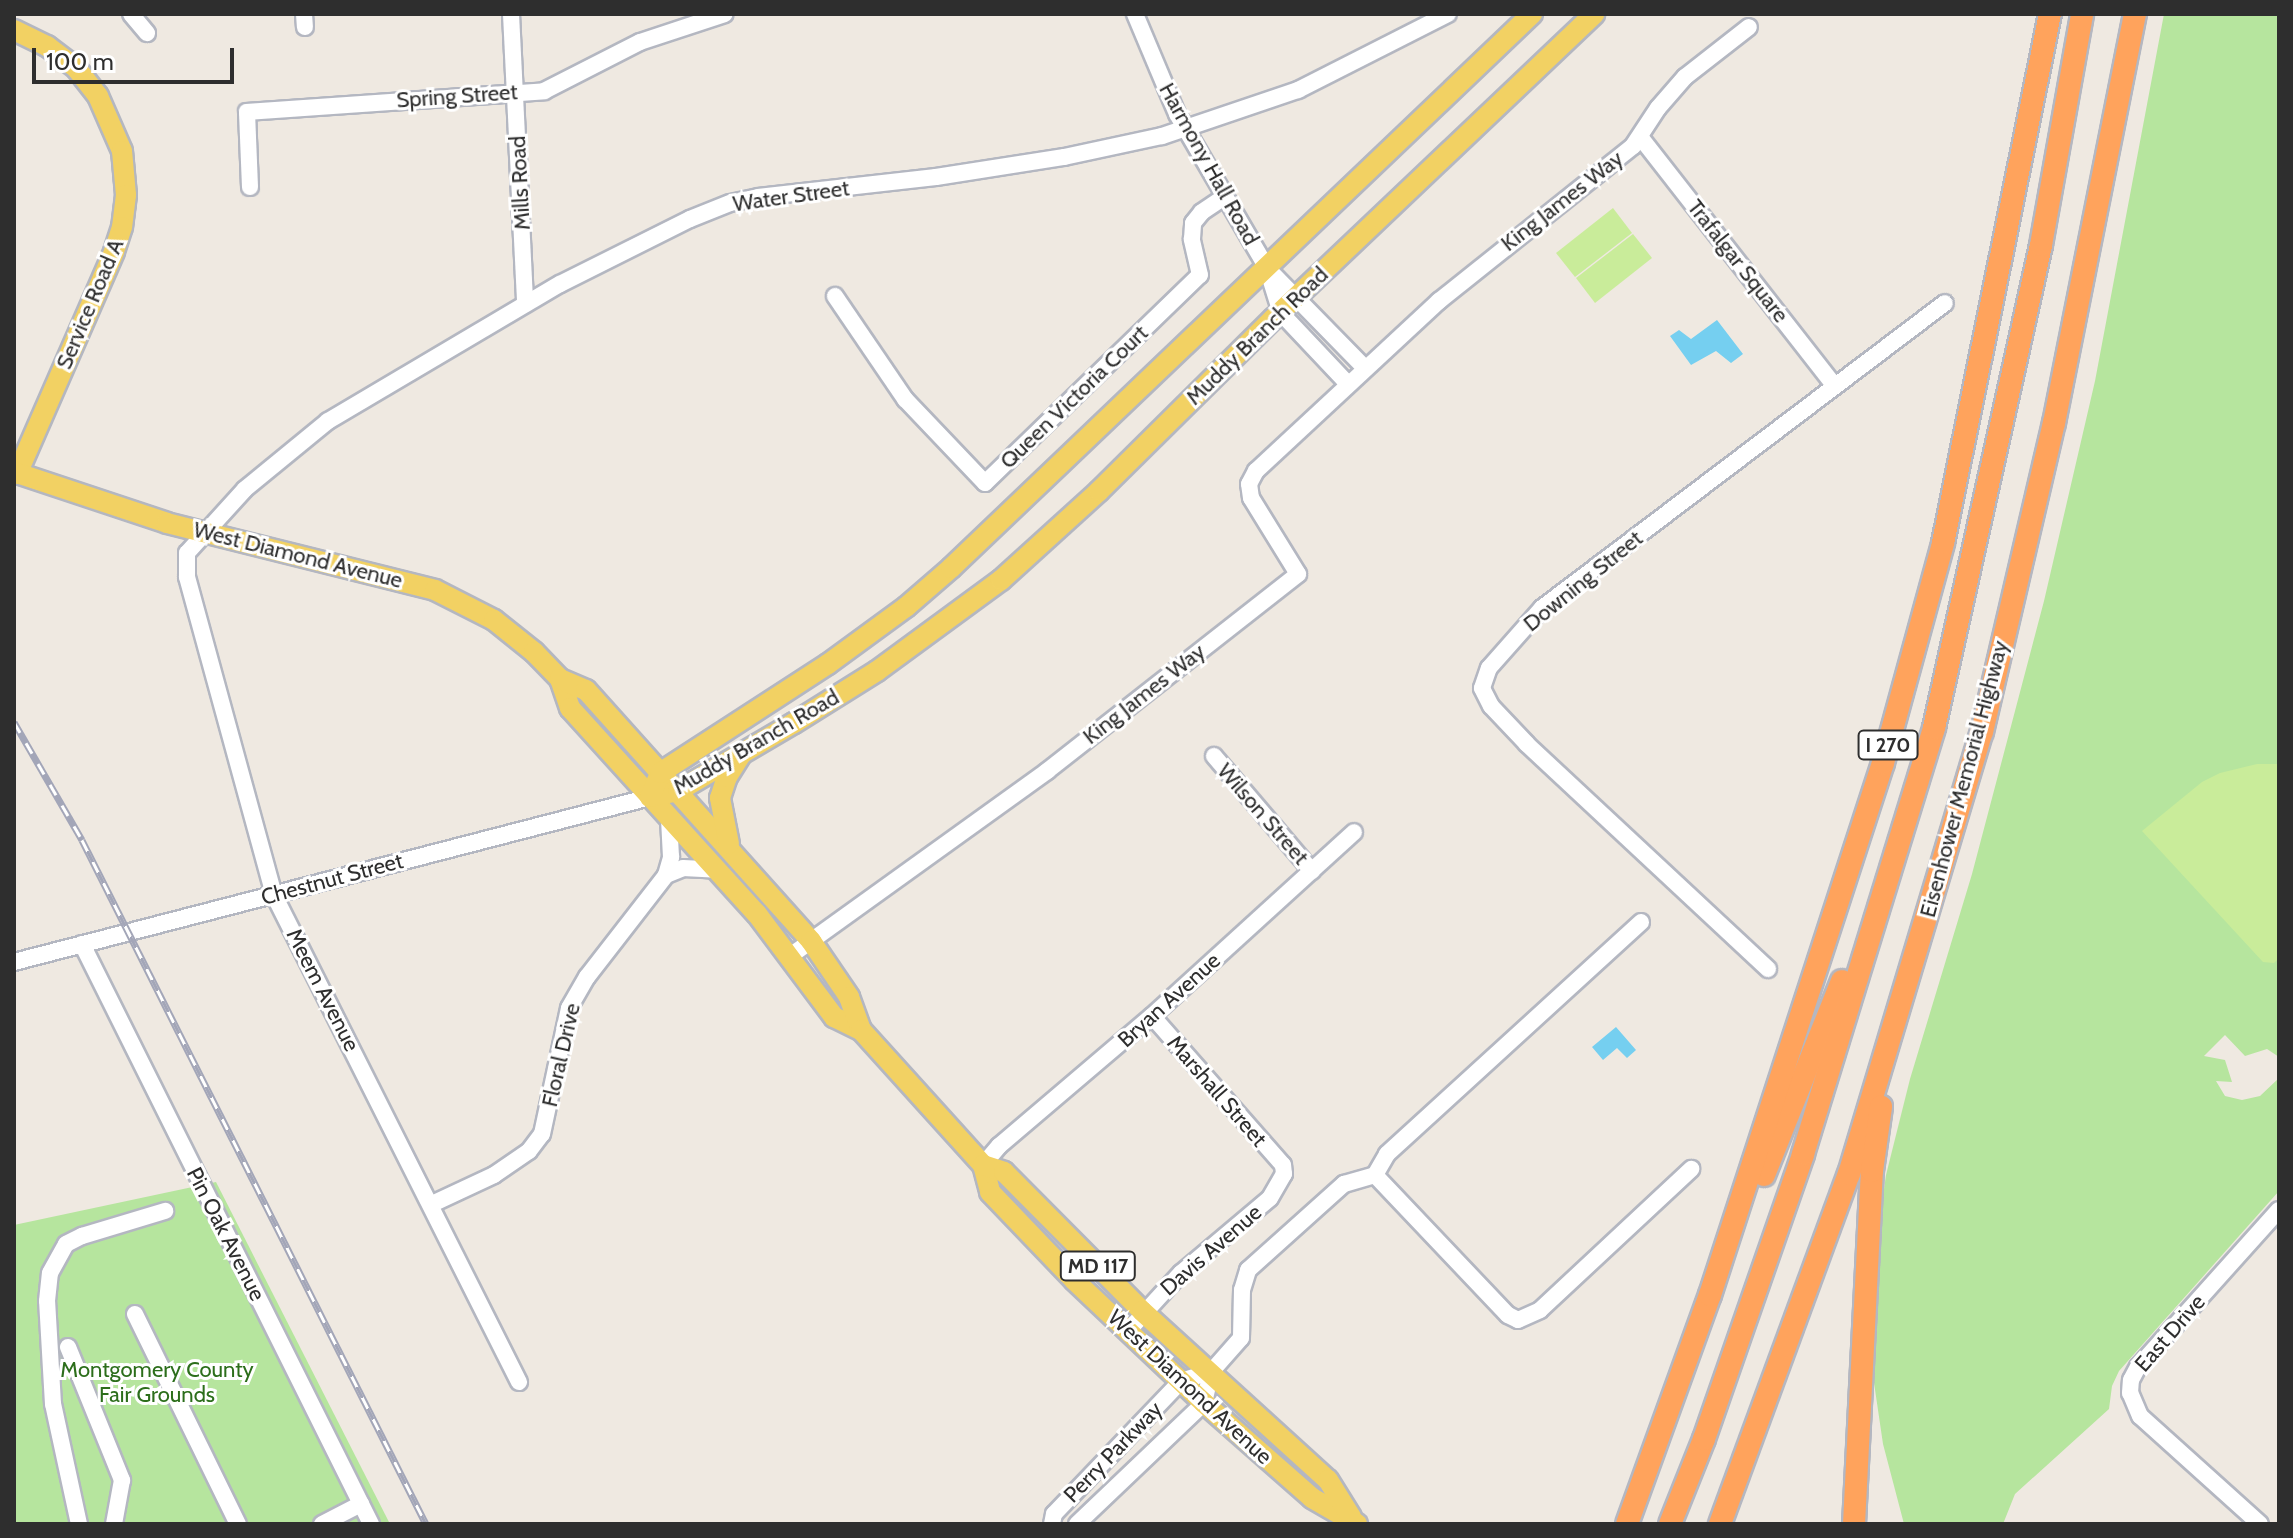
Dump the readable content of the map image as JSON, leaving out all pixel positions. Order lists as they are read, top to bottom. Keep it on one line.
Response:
{"streets":{"highway":["I 270","Eisenhower Memorial Highway"],"main road":["Service Road A","Muddy Branch Road","West Diamond Avenue","MD 117"],"street":["Spring Street","Harmony Hall Road","Mills Road","Water Street","King James Way","Trafalgar Square","Queen Victoria Court","Downing Street","Wilson Street","Chestnut Street","Meem Avenue","Bryan Avenue","Floral Drive","Marshall Street","Pin Oak Avenue","Davis Avenue","East Drive","Perry Parkway"]},"crossings":[["Spring Street","Mills Road"],["Harmony Hall Road","Water Street"],["Harmony Hall Road","Muddy Branch Road"],["Harmony Hall Road","Queen Victoria Court"],["Mills Road","Water Street"],["Water Street","West Diamond Avenue"],["Water Street","Meem Avenue"],["King James Way","Trafalgar Square"],["King James Way","West Diamond Avenue"],["Trafalgar Square","Downing Street"],["Service Road A","West Diamond Avenue"],["Muddy Branch Road","West Diamond Avenue"],["Muddy Branch Road","Chestnut Street"],["West Diamond Avenue","Chestnut Street"],["West Diamond Avenue","Meem Avenue"],["West Diamond Avenue","Bryan Avenue"],["West Diamond Avenue","Davis Avenue"],["West Diamond Avenue","Perry Parkway"],["Wilson Street","Bryan Avenue"],["Chestnut Street","Meem Avenue"],["Chestnut Street","Pin Oak Avenue"],["Meem Avenue","Floral Drive"],["Bryan Avenue","Marshall Street"],["Marshall Street","Davis Avenue"]],"parks":["Montgomery County Fair Grounds"],"scale_bar":"100 m"}
